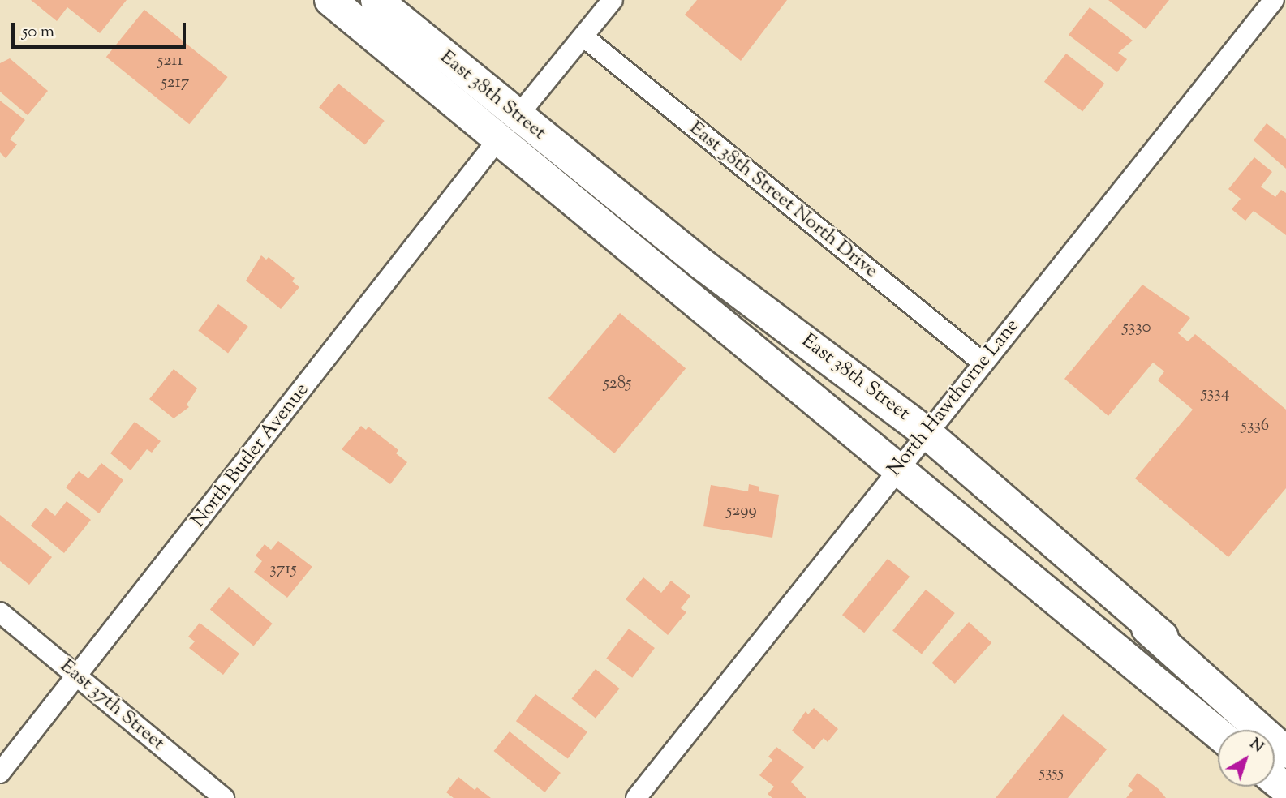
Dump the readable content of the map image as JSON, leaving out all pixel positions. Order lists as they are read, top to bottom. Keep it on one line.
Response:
{"streets":{"main road":["East 38th Street"],"street":["East 38th Street North Drive","North Hawthorne Lane","North Butler Avenue","East 37th Street"]},"crossings":[["East 38th Street","North Hawthorne Lane"],["East 38th Street","North Butler Avenue"],["East 38th Street North Drive","North Hawthorne Lane"],["East 38th Street North Drive","North Butler Avenue"],["North Butler Avenue","East 37th Street"]],"house_numbers":["5211","5217","5330","5285","5334","5336","5299","3715","5355"],"scale_bar":"50 m","north":"top right"}
